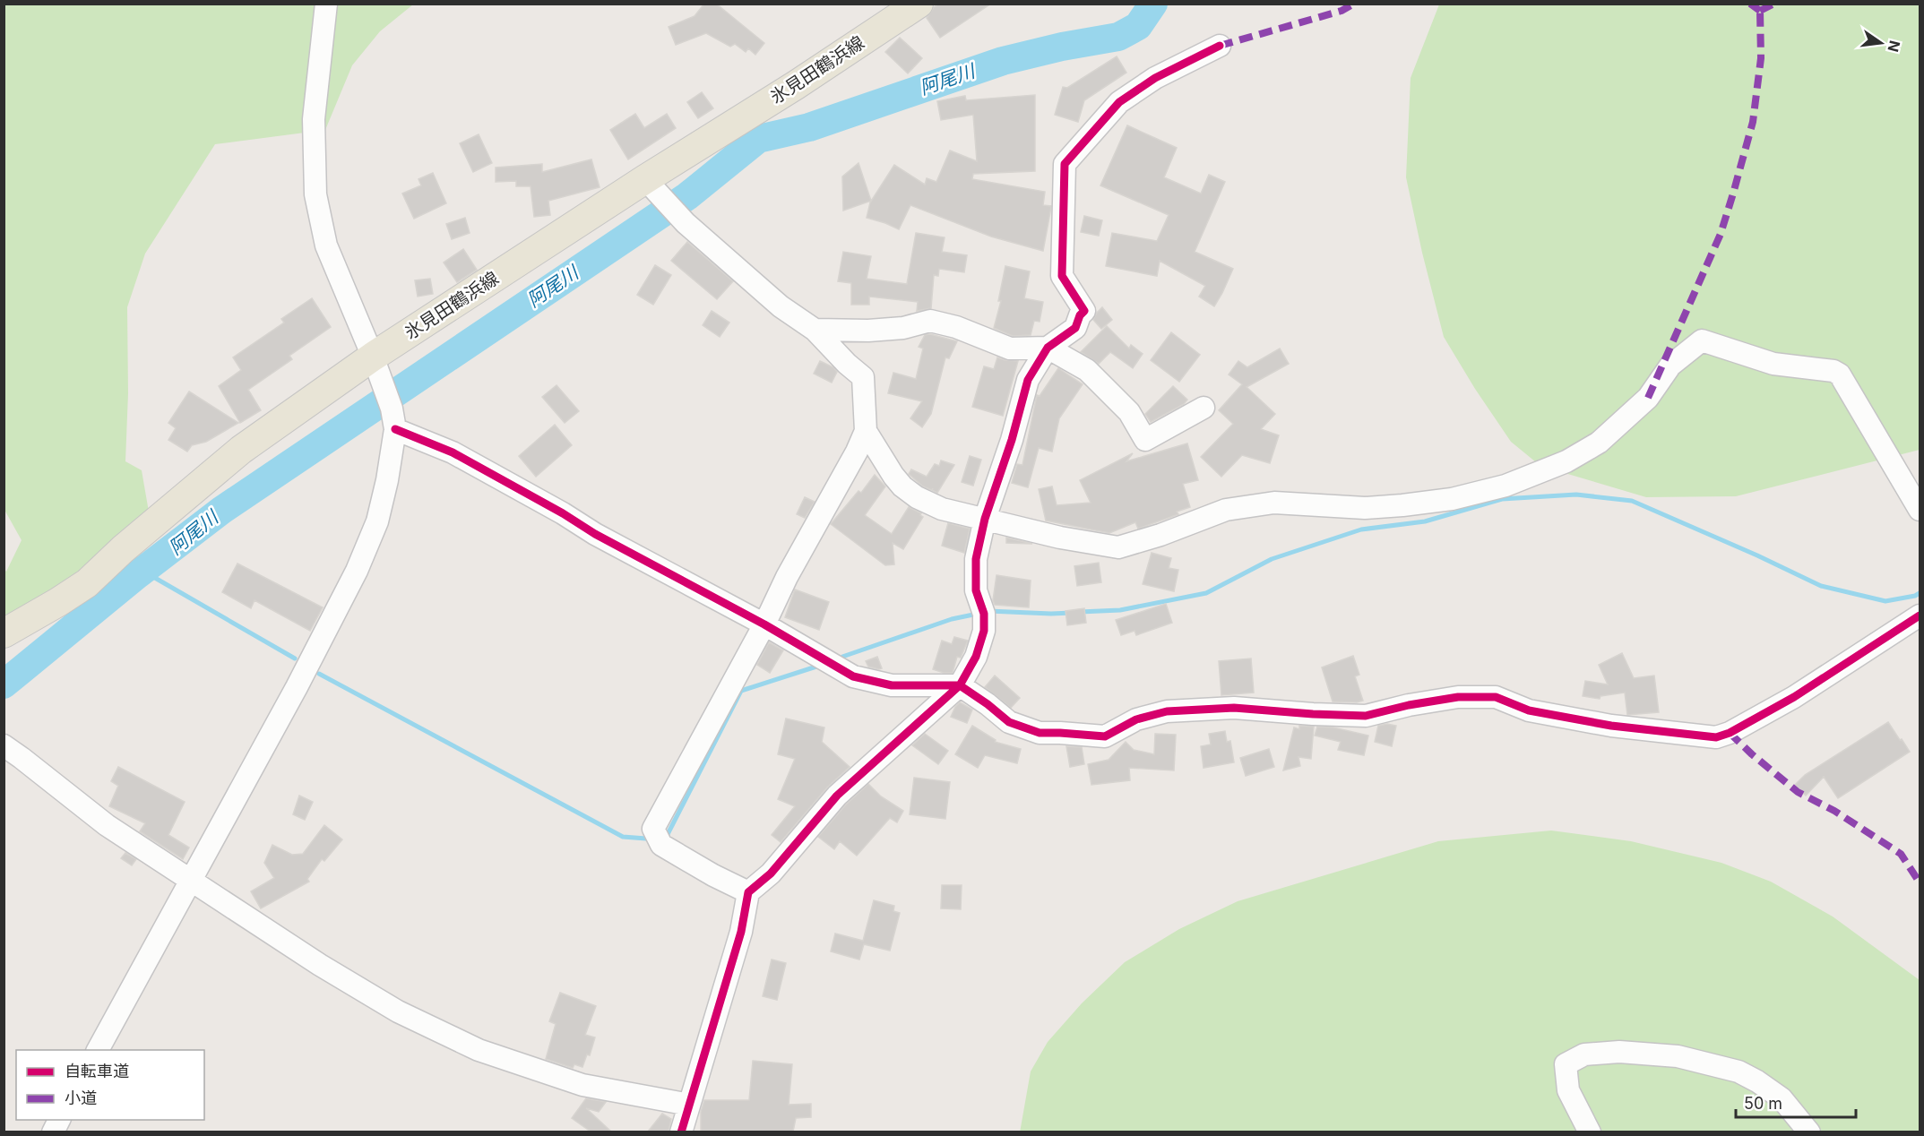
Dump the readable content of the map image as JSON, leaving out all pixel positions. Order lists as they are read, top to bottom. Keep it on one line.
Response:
{"streets":{"main road":["氷見田鶴浜線"]},"water":["阿尾川"],"legend":["自転車道","小道"],"scale_bar":"50 m","north":"right"}
